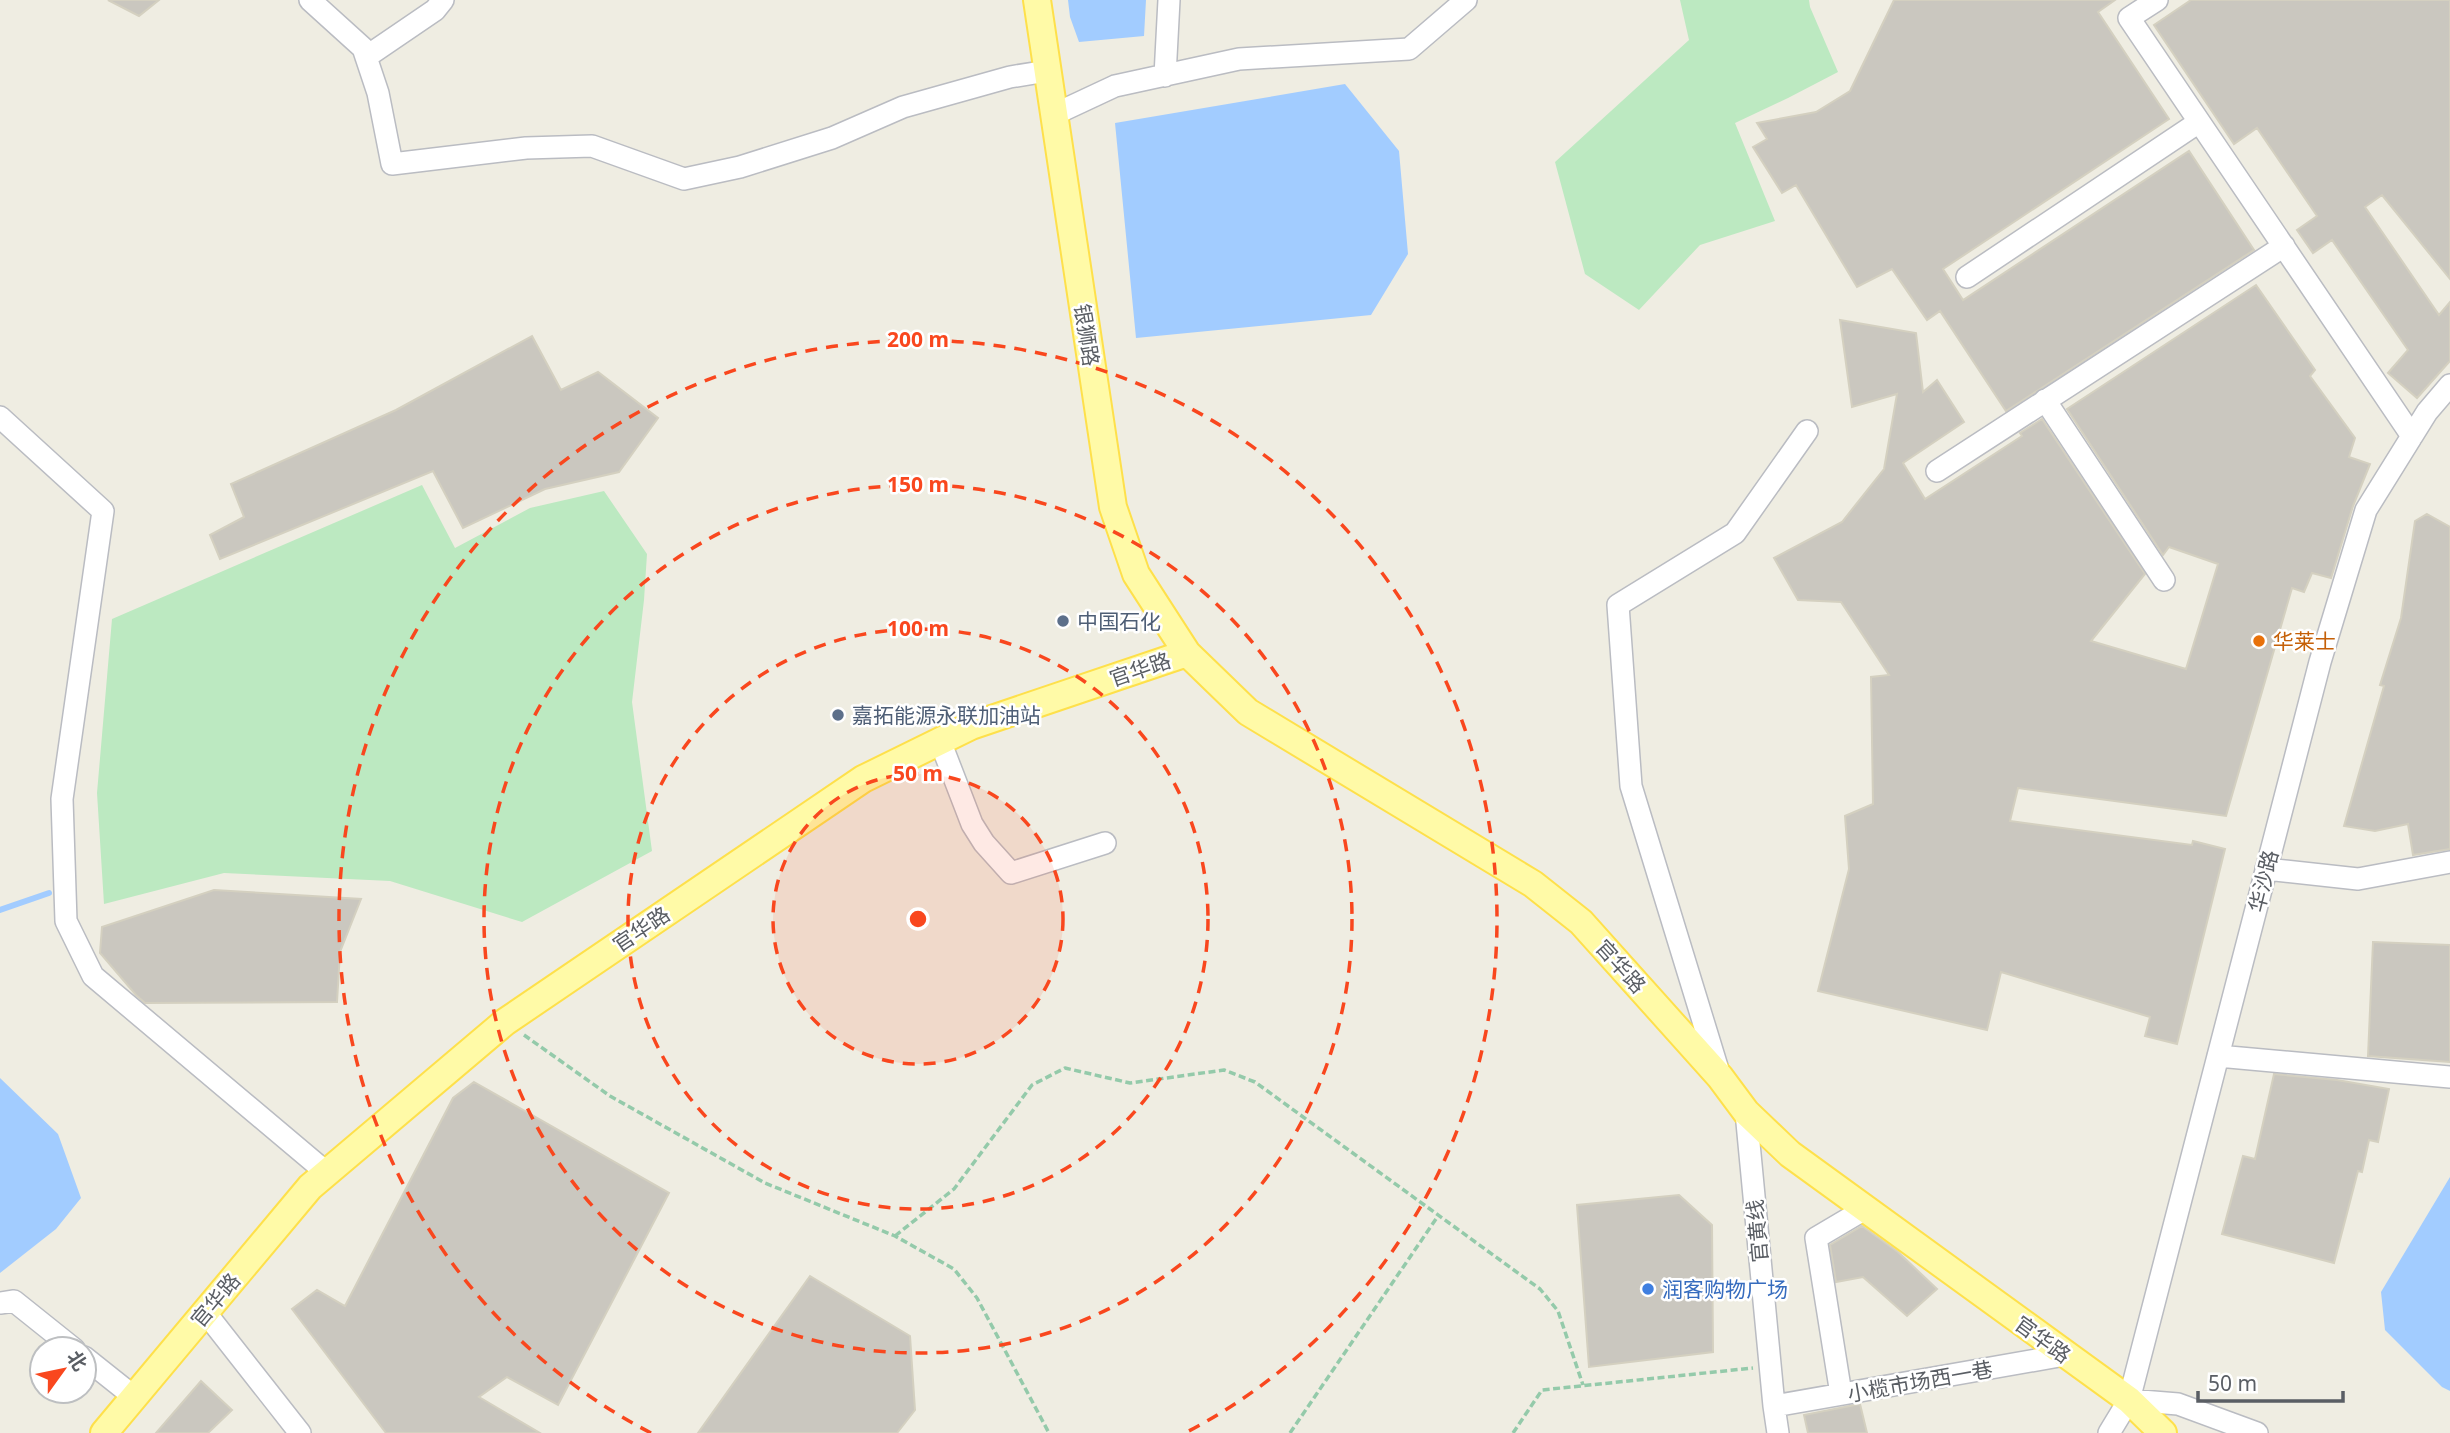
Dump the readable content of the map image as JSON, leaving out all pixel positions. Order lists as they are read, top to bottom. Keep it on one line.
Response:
{"streets":{"main road":["银狮路","官华路"],"street":["华沙路","官黄线","小榄市场西一巷"]},"crossings":[["银狮路","官华路"],["官华路","华沙路"],["官华路","官黄线"],["官华路","小榄市场西一巷"],["官黄线","小榄市场西一巷"]],"places":["中国石化","华莱士","嘉拓能源永联加油站","润客购物广场"],"scale_bar":"50 m","north":"top right","rings":["200 m","150 m","100 m","50 m"]}
